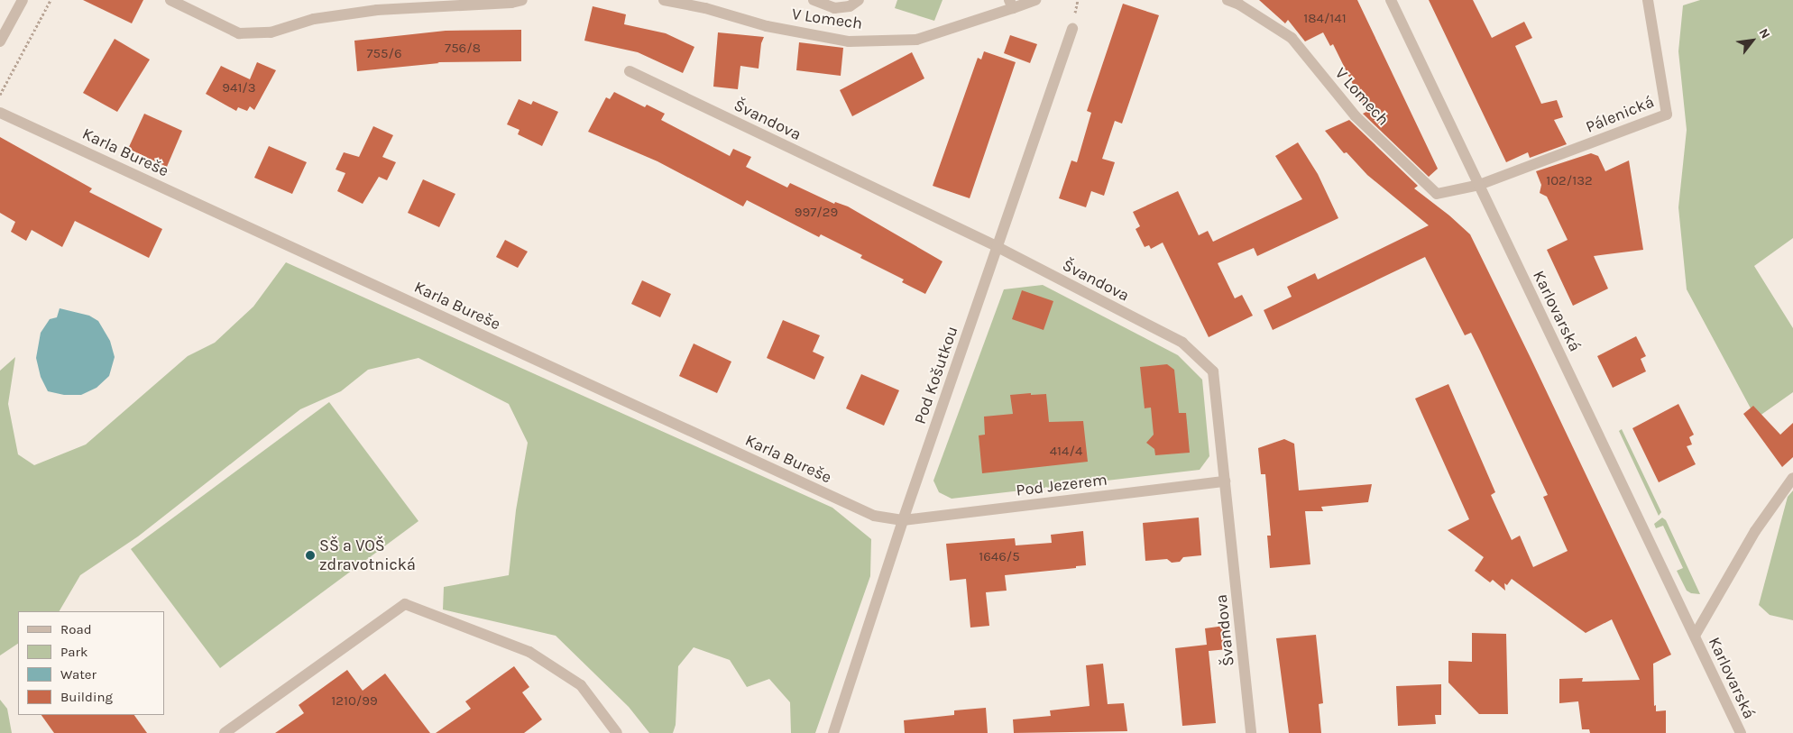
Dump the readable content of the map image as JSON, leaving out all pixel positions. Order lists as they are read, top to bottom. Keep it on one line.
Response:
{"streets":{"street":["V Lomech","Pálenická","Švandova","Karla Bureše","Karlovarská","Pod Košutkou","Pod Jezerem"]},"crossings":[["V Lomech","Pálenická"],["V Lomech","Karlovarská"],["Pálenická","Karlovarská"],["Švandova","Pod Košutkou"],["Švandova","Pod Jezerem"],["Karla Bureše","Pod Košutkou"],["Karla Bureše","Pod Jezerem"],["Pod Košutkou","Pod Jezerem"]],"places":["SŠ a VOŠ zdravotnická"],"house_numbers":["184/141","756/8","755/6","941/3","102/132","997/29","414/4","1646/5","1210/99"],"legend":["Road","Park","Water","Building"],"north":"top right"}
